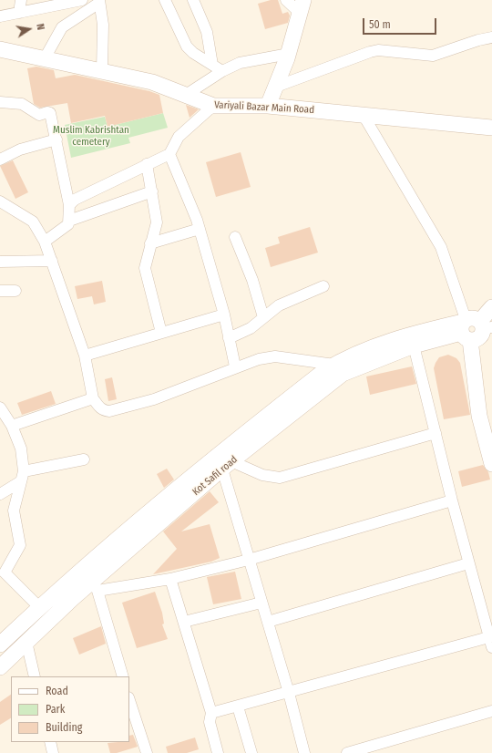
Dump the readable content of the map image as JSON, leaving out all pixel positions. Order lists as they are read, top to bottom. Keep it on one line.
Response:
{"streets":{"main road":["Variyali Bazar Main Road","Kot Safil road"]},"parks":["Muslim Kabrishtan cemetery"],"legend":["Road","Park","Building"],"scale_bar":"50 m","north":"right"}
